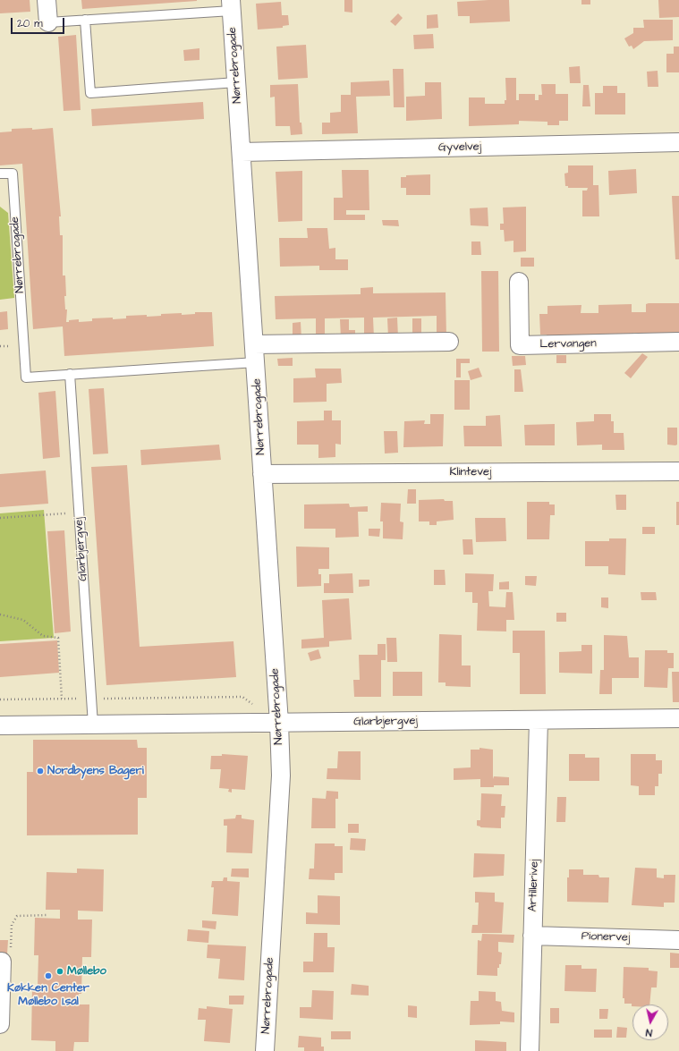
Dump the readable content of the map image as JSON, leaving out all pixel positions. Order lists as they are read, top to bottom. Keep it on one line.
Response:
{"streets":{"street":["Nørrebrogade","Gyvelvej","Lervangen","Klintevej","Glarbjergvej","Artillerivej","Pionervej"]},"crossings":[["Nørrebrogade","Gyvelvej"],["Nørrebrogade","Klintevej"],["Nørrebrogade","Glarbjergvej"],["Glarbjergvej","Artillerivej"],["Artillerivej","Pionervej"]],"places":["Nordbyens Bageri","Møllebo","Køkken Center Møllebo 1.sal"],"scale_bar":"20 m","north":"bottom"}
